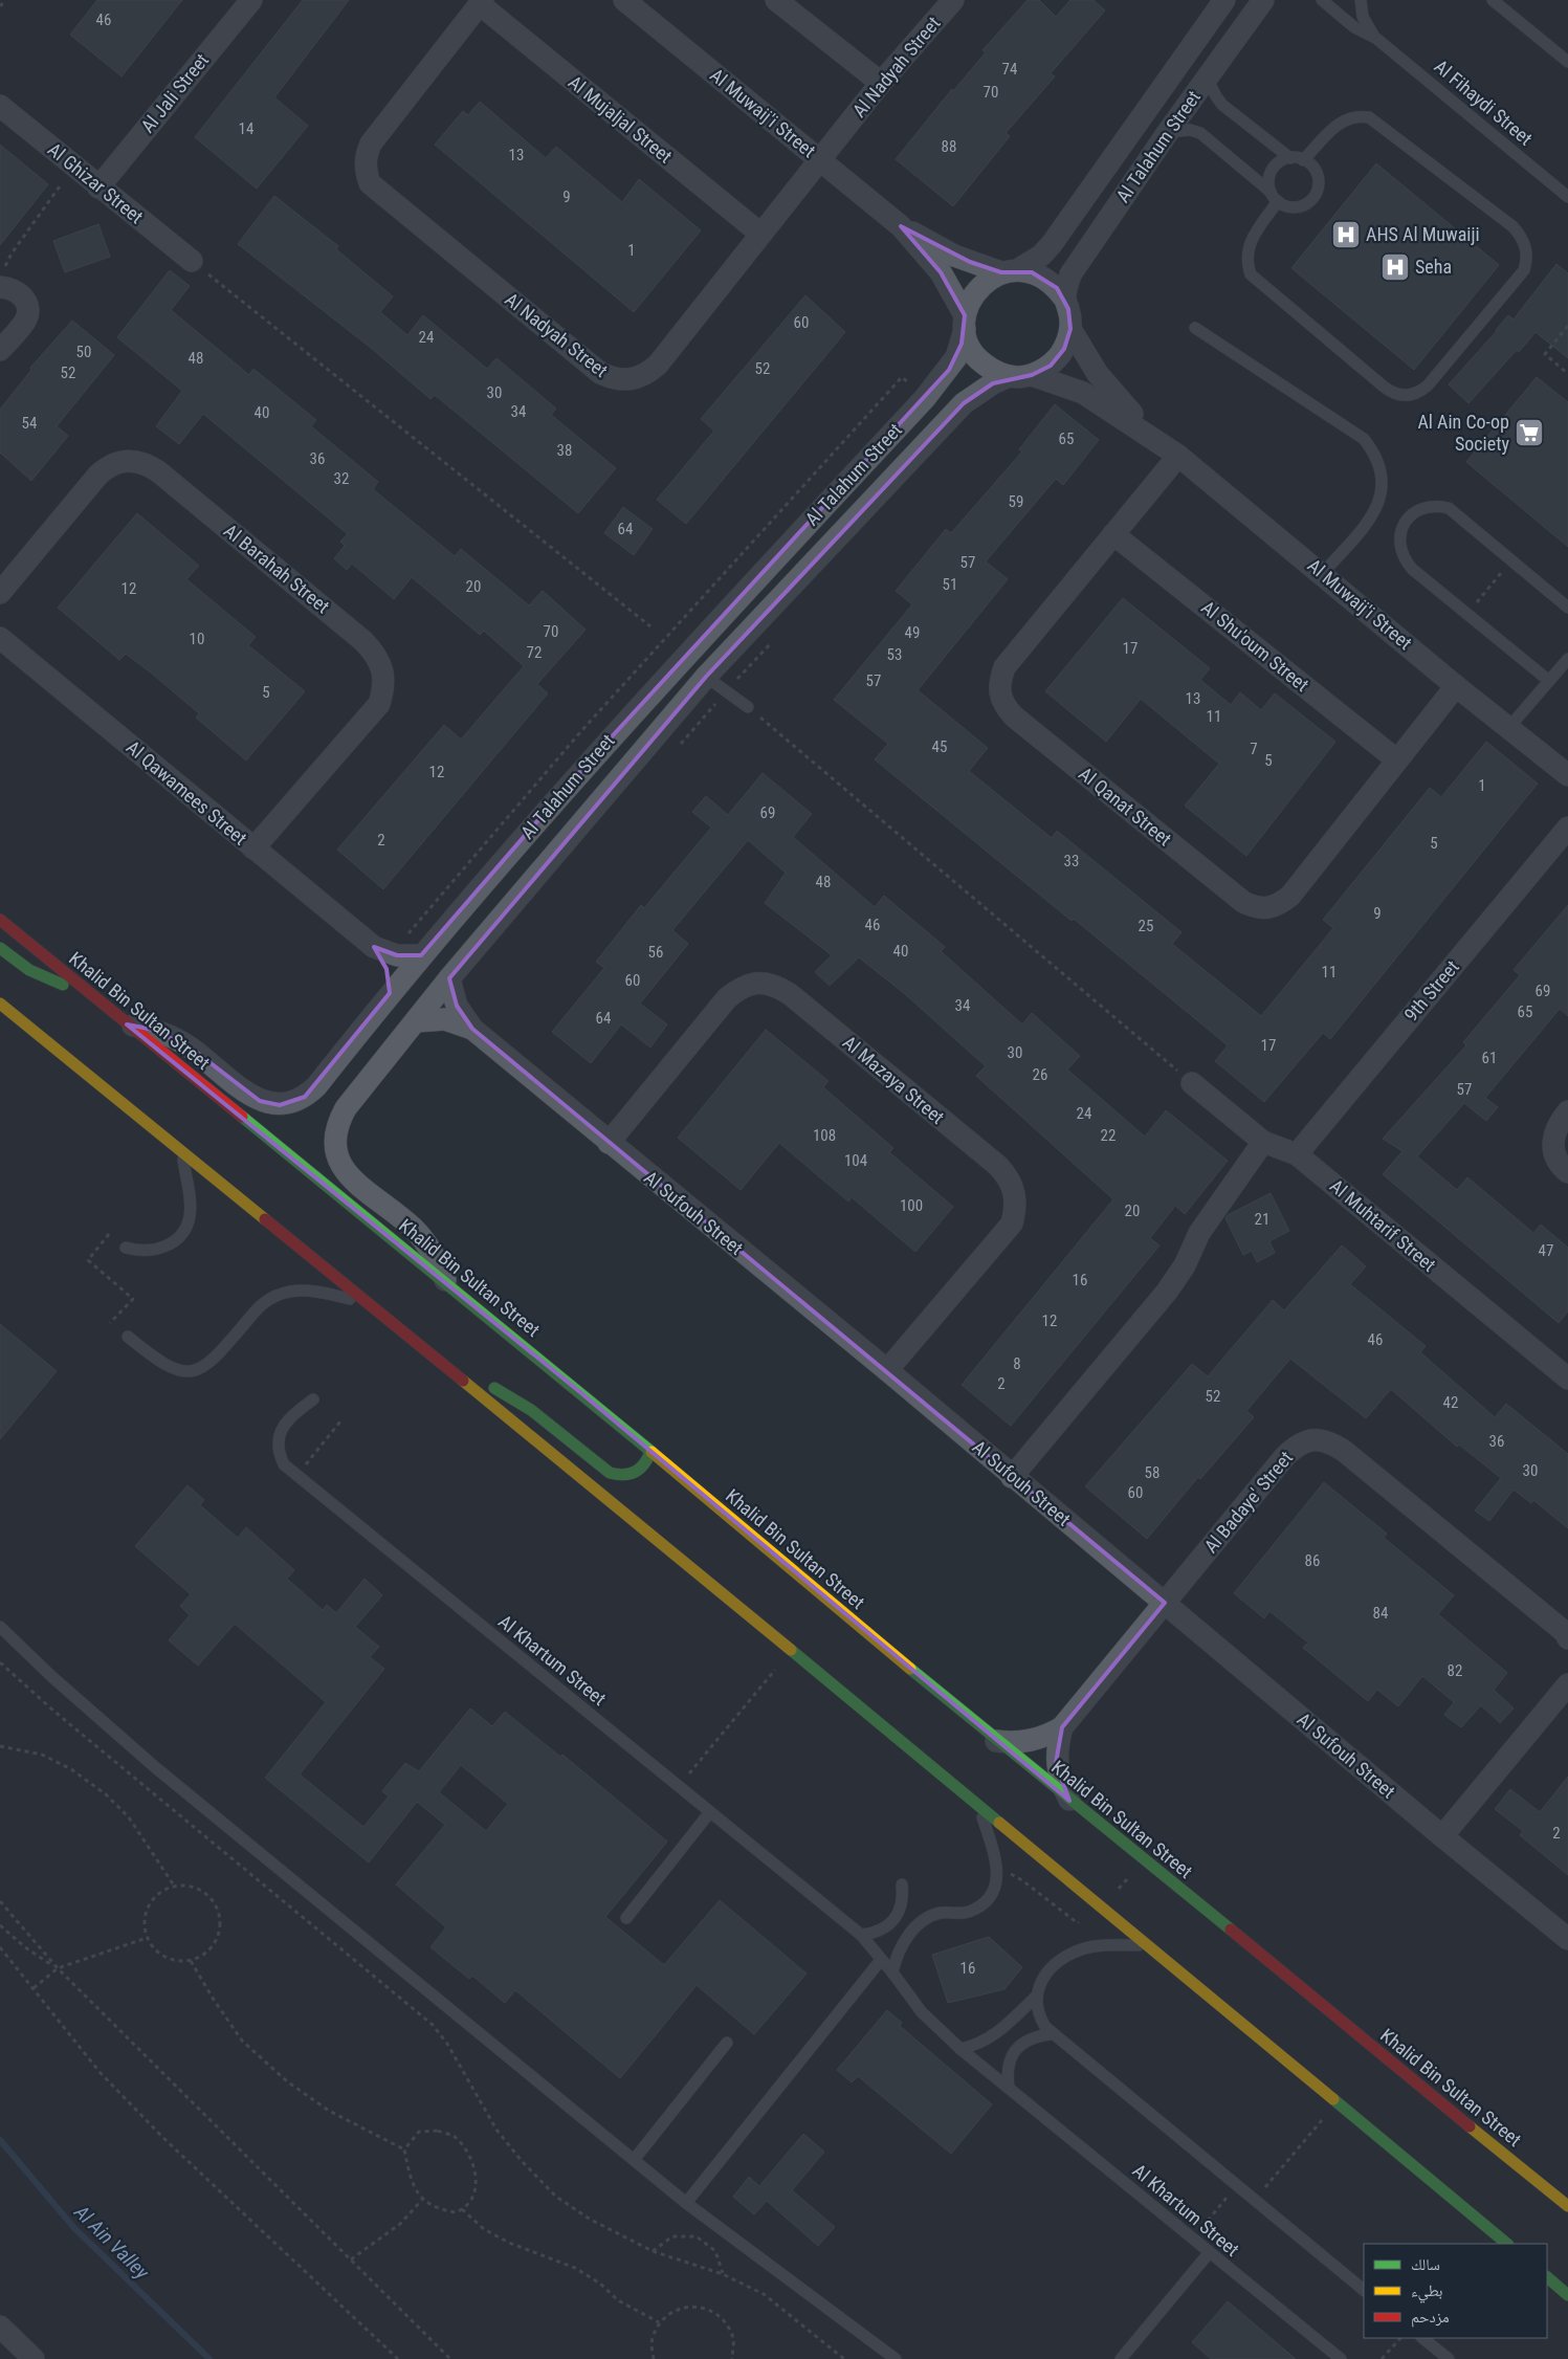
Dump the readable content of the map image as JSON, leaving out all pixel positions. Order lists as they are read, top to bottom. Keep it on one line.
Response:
{"streets":{"main road":["Khalid Bin Sultan Street"],"street":["Al Nadyah Street","Al Jali Street","Al Muwaij'i Street","Al Mujaljal Street","Al Talahum Street","Al Ghizar Street","Al Barahah Street","Al Shu'oum Street","Al Qawamees Street","Al Qanat Street","9th Street","Al Mazaya Street","Al Sufouh Street","Al Muhtarif Street","Al Badaye' Street"],"lane":["Al Fihaydi Street","Al Khartum Street"]},"crossings":[["Al Nadyah Street","Al Muwaij'i Street"],["Al Nadyah Street","Al Mujaljal Street"],["Al Jali Street","Al Ghizar Street"],["Al Muwaij'i Street","Al Talahum Street"],["Al Muwaij'i Street","Al Qanat Street"],["Al Talahum Street","Al Qawamees Street"],["Al Talahum Street","Khalid Bin Sultan Street"],["Al Talahum Street","Al Sufouh Street"],["Al Barahah Street","Al Qawamees Street"],["Al Shu'oum Street","Al Qanat Street"],["9th Street","Al Muhtarif Street"],["Khalid Bin Sultan Street","Al Badaye' Street"],["Al Mazaya Street","Al Sufouh Street"],["Al Sufouh Street","Al Badaye' Street"]],"water":["Al Ain Valley"],"places":{"hospital":["AHS Al Muwaiji","Seha"],"supermarket":["Al Ain Co-op Society"]},"house_numbers":["46","74","70","14","88","13","9","1","60","24","50","48","52","52","30","34","40","54","65","38","36","32","59","64","57","51","20","12","70","49","10","17","72","53","57","5","13","11","45","7","5","12","1","69","2","5","33","48","9","46","25","40","56","11","60","69","34","65","64","17","30","61","26","57","24","108","22","104","100","20","21","47","16","12","46","8","2","52","42","36","30","58","60","86","84","82","2","16"],"legend":["سالك","بطيء","مزدحم"]}
